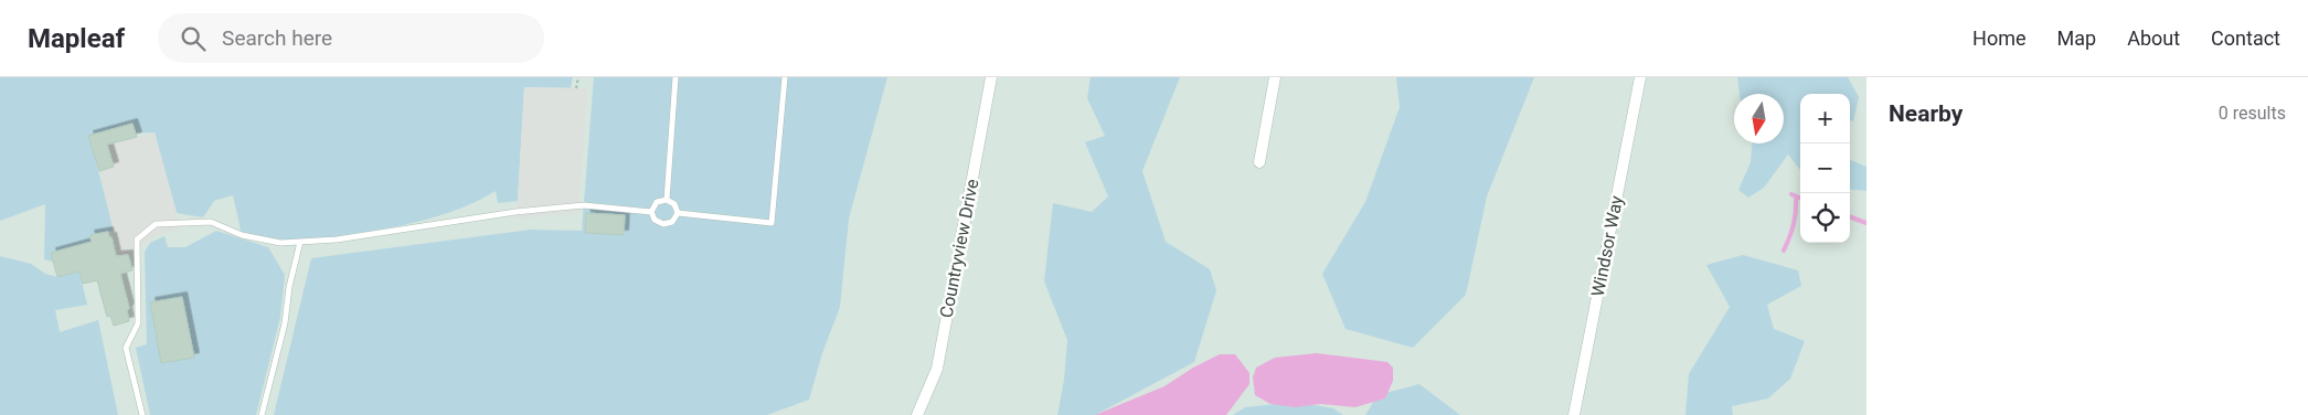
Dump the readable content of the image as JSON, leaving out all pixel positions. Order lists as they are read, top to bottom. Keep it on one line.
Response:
{"streets":{"street":["Windsor Way","Countryview Drive"]},"north":"bottom","page":{"header":"Mapleaf","search":"Search here","nav":["Home","Map","About","Contact"],"heading":["Nearby","0 results"],"map_buttons":["+","−"]}}
